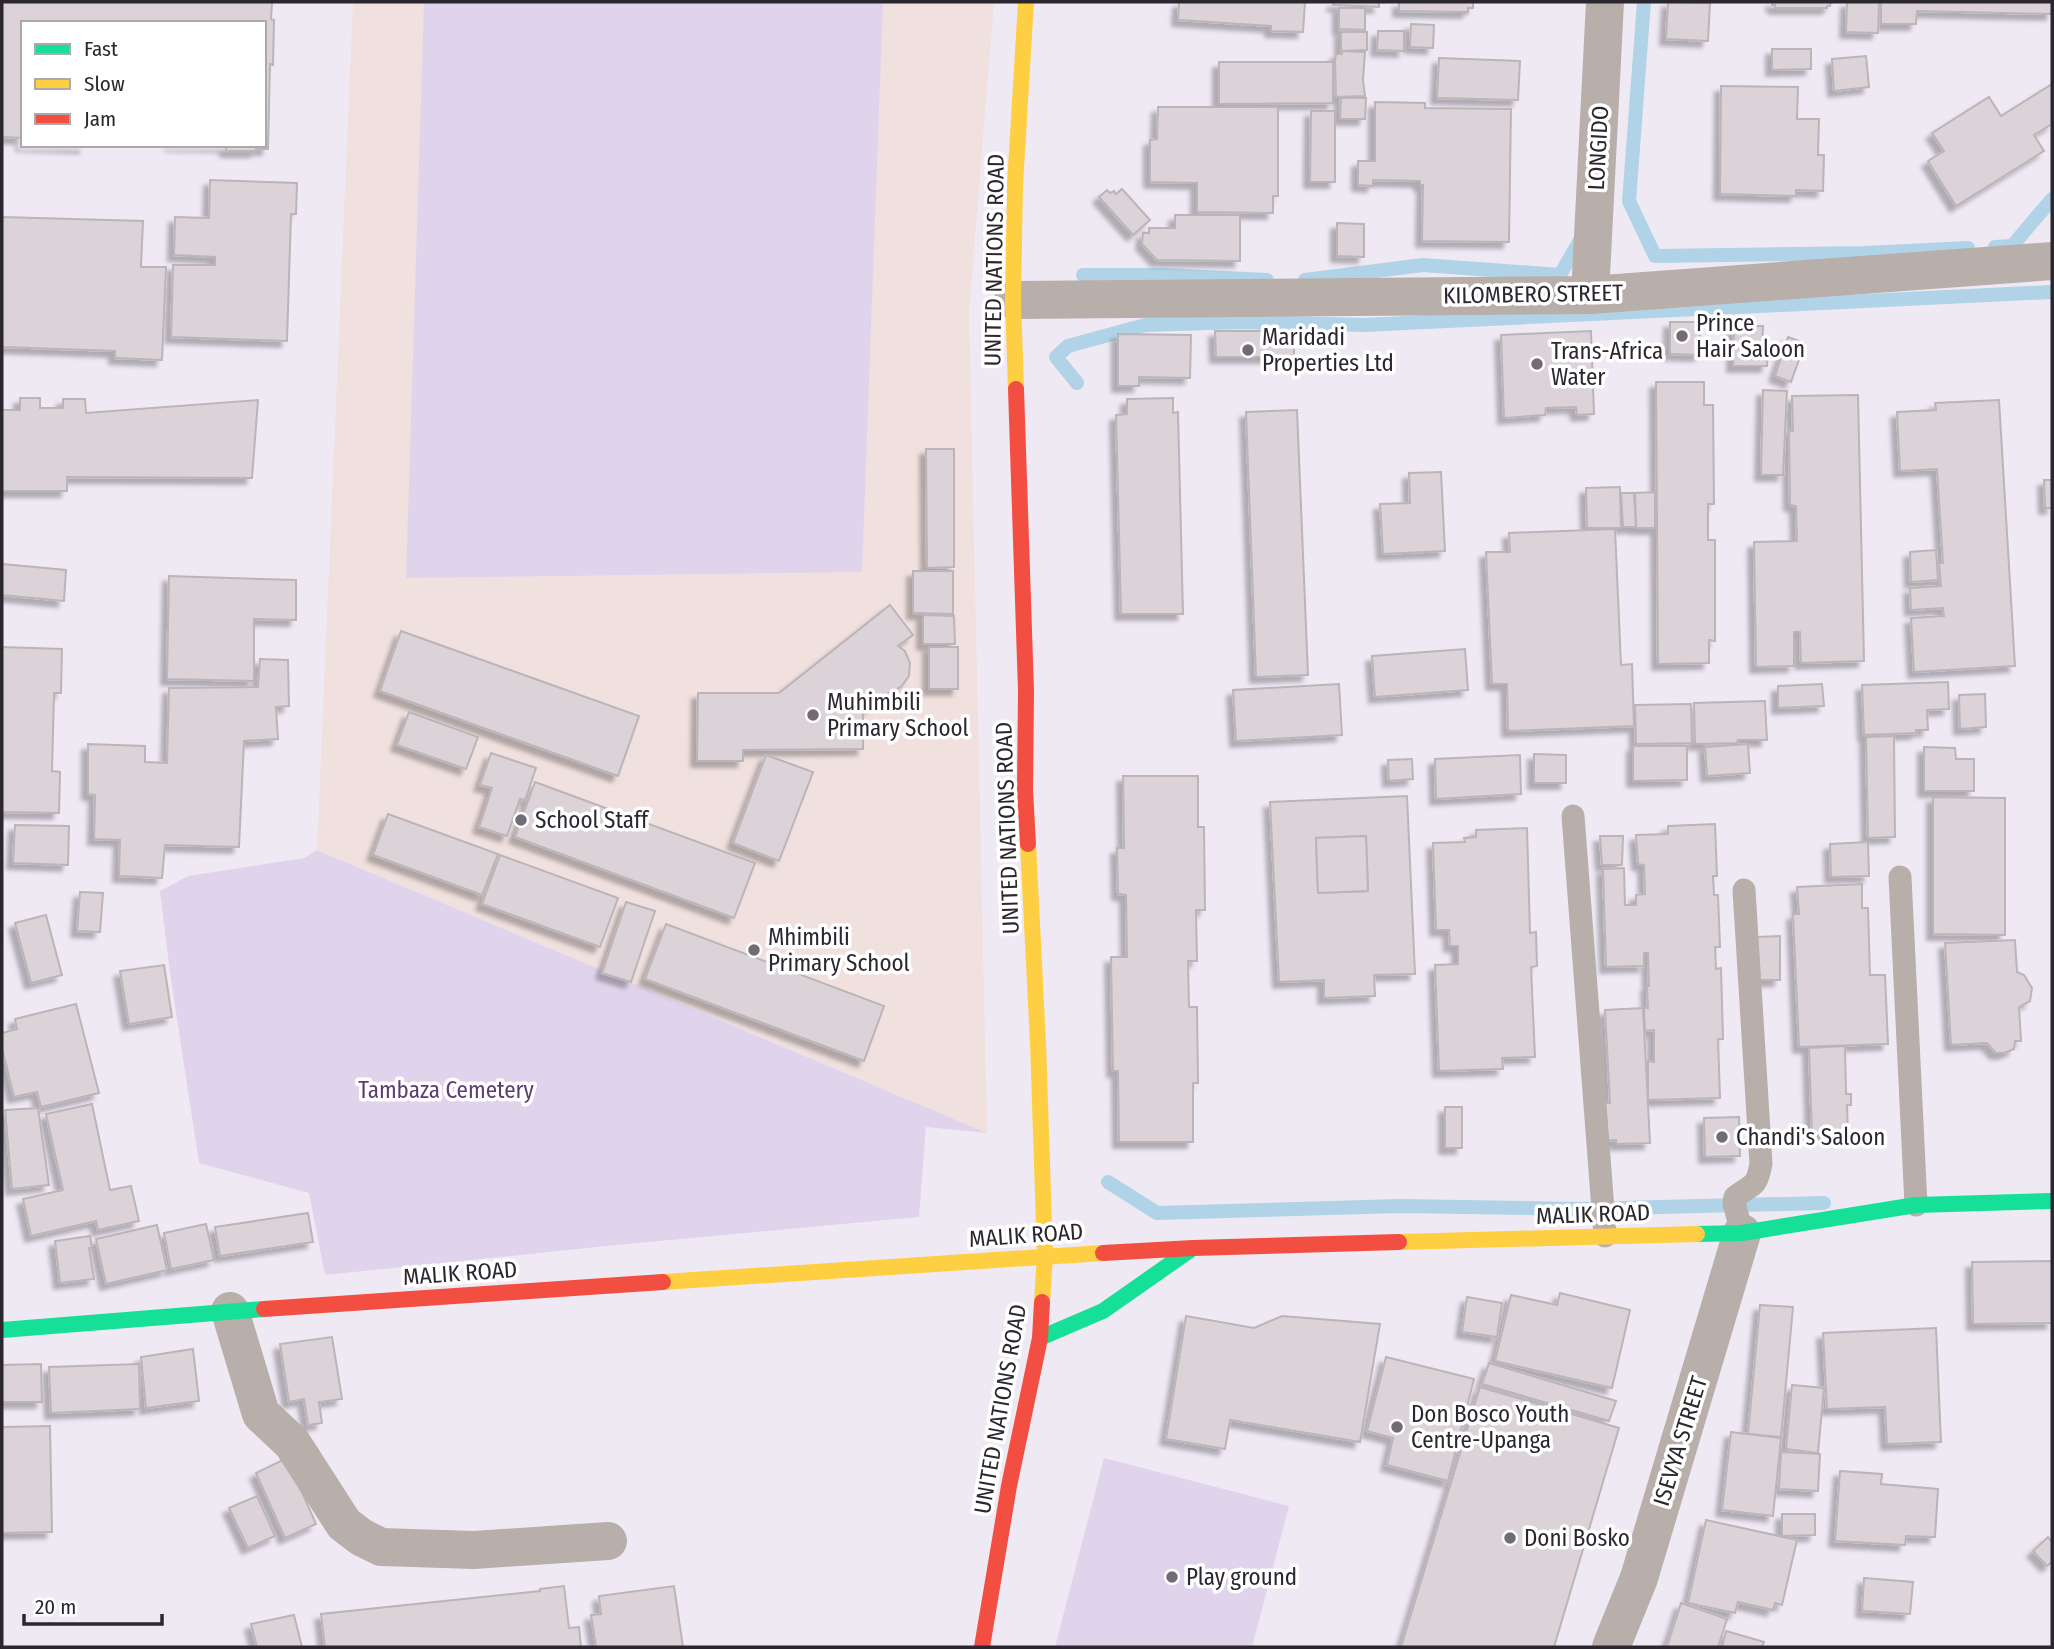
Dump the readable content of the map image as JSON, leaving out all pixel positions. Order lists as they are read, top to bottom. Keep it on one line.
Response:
{"streets":{"street":["LONGIDO","UNITED NATIONS ROAD","KILOMBERO STREET","MALIK ROAD","ISEVYA STREET"]},"crossings":[["LONGIDO","KILOMBERO STREET"],["UNITED NATIONS ROAD","KILOMBERO STREET"],["UNITED NATIONS ROAD","MALIK ROAD"],["MALIK ROAD","ISEVYA STREET"]],"parks":["Tambaza Cemetery"],"places":["Prince Hair Saloon","Maridadi Properties Ltd","Trans-Africa Water","Muhimbili Primary School","School Staff","Mhimbili Primary School","Chandi's Saloon","Don Bosco Youth Centre-Upanga","Doni Bosko","Play ground"],"legend":["Fast","Slow","Jam"],"scale_bar":"20 m"}
